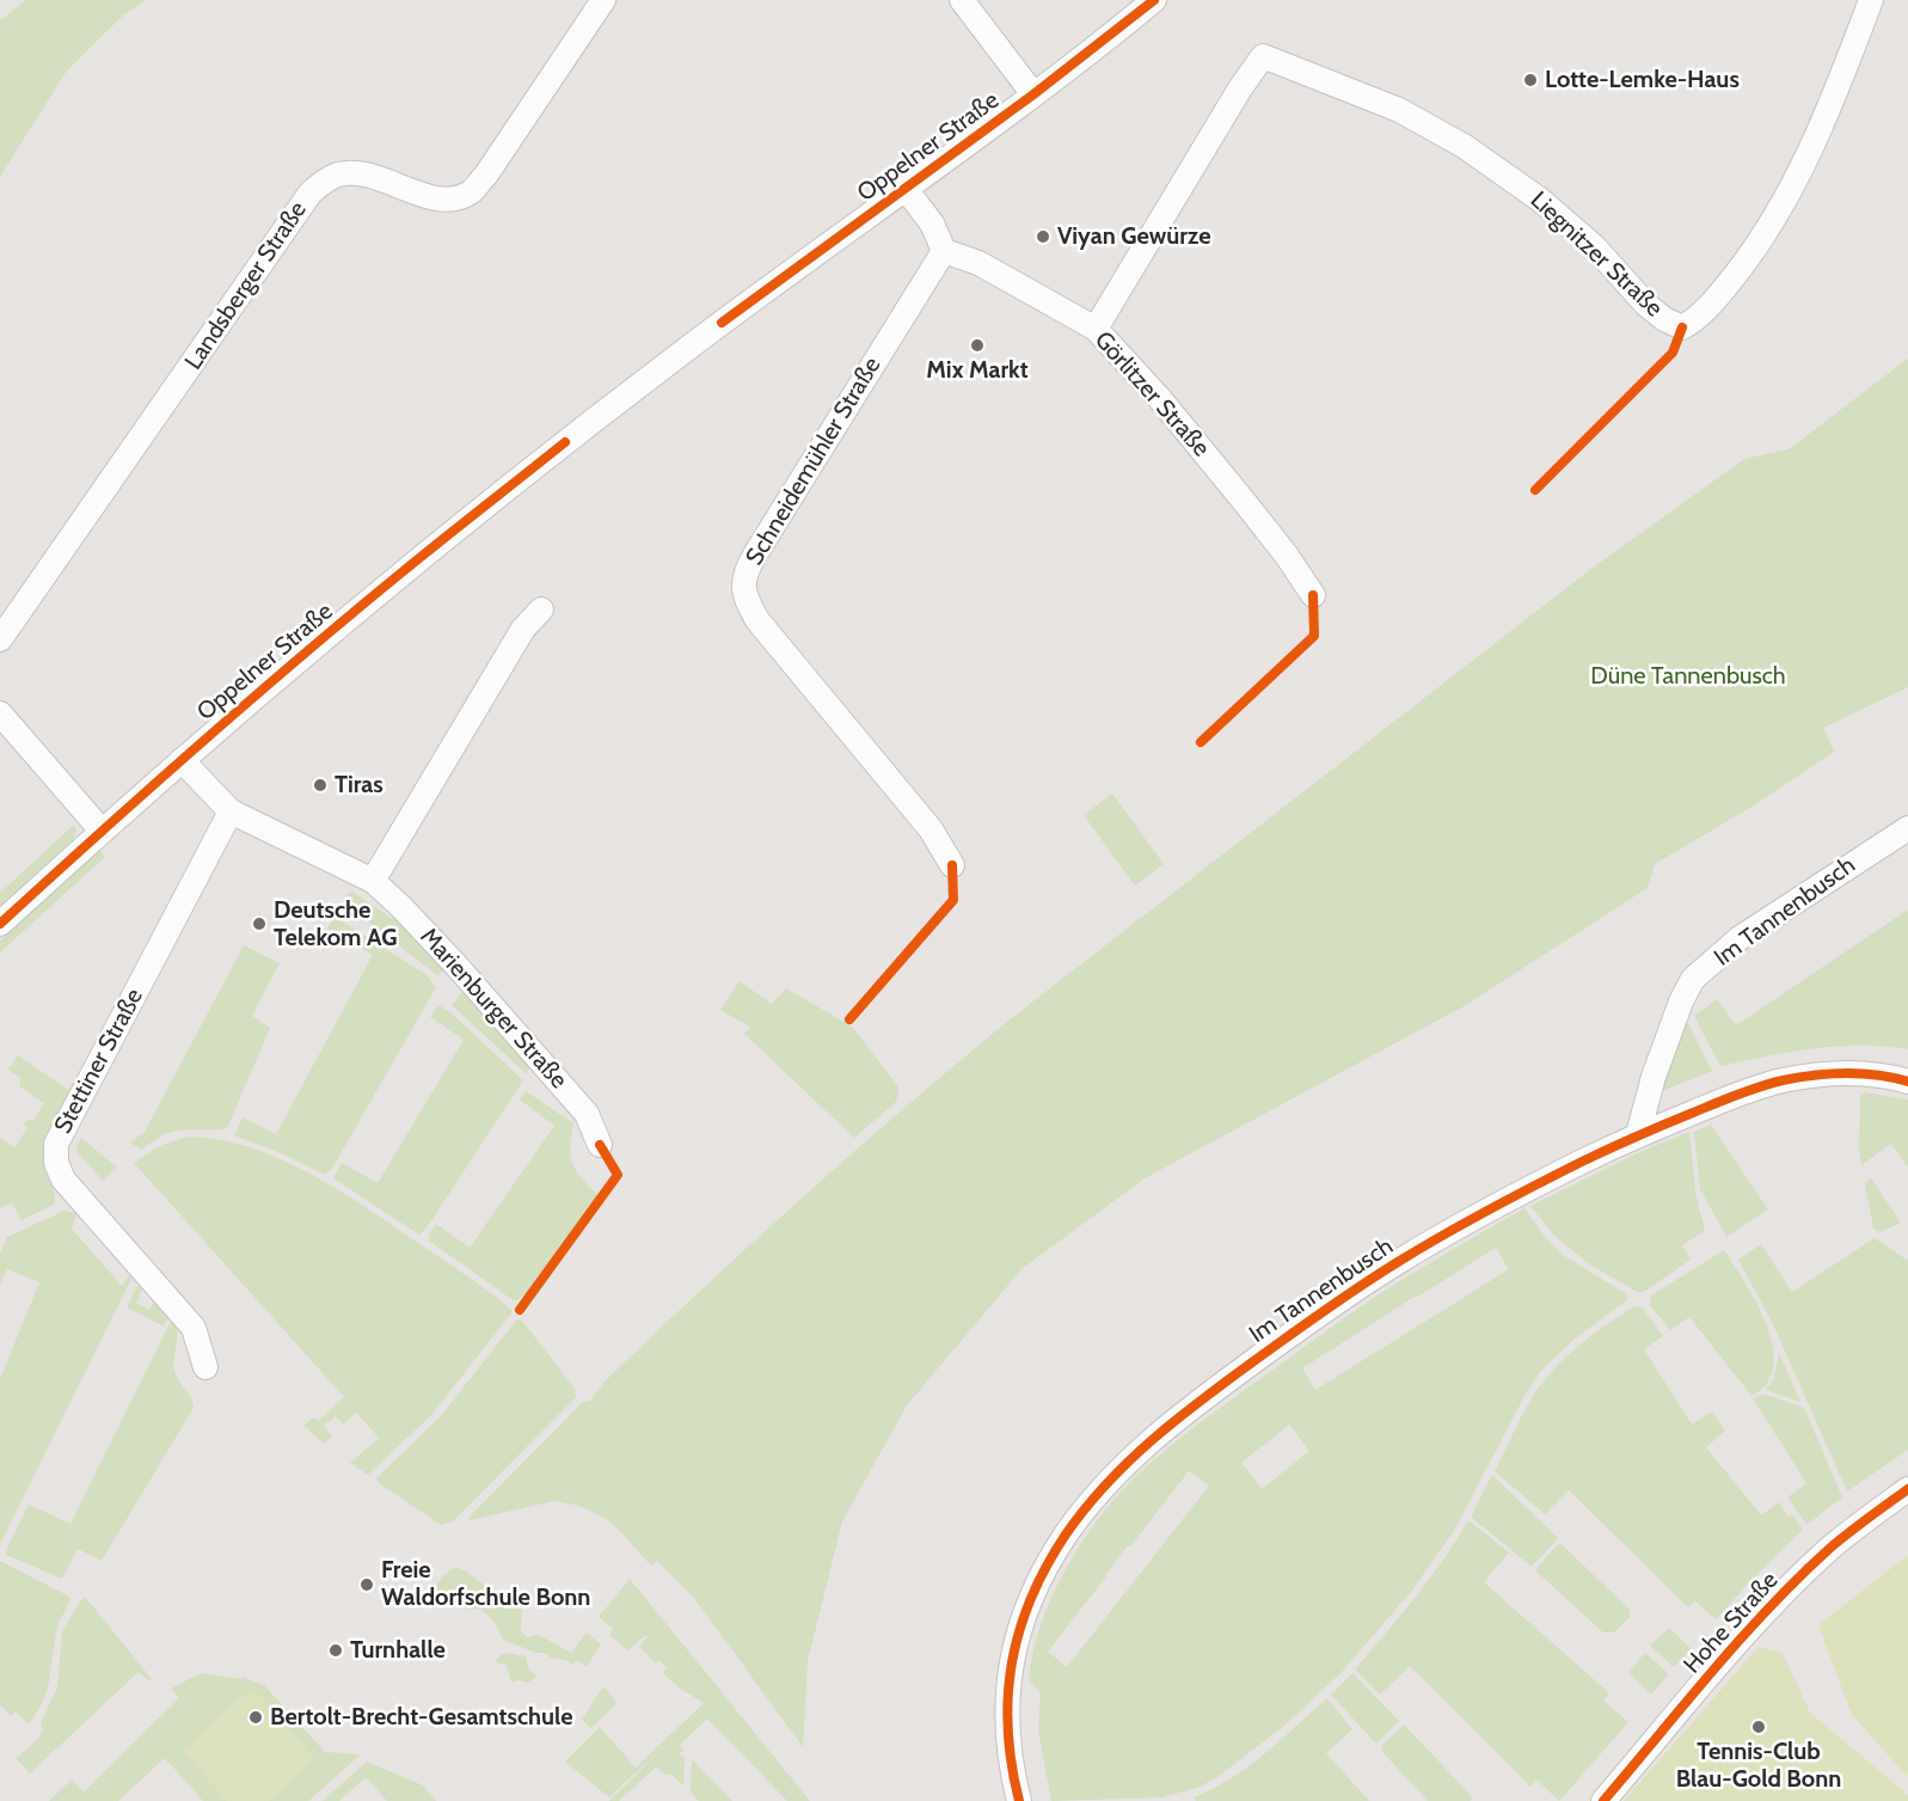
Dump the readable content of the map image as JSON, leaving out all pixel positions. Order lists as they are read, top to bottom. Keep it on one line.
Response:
{"streets":{"street":["Oppelner Straße","Liegnitzer Straße","Landsberger Straße","Görlitzer Straße","Schneidemühler Straße","Im Tannenbusch","Marienburger Straße","Stettiner Straße","Hohe Straße"]},"crossings":[["Oppelner Straße","Marienburger Straße"],["Liegnitzer Straße","Görlitzer Straße"],["Görlitzer Straße","Schneidemühler Straße"],["Marienburger Straße","Stettiner Straße"]],"parks":["Düne Tannenbusch"],"places":["Lotte-Lemke-Haus","Viyan Gewürze","Mix Markt","Tiras","Deutsche Telekom AG","Freie Waldorfschule Bonn","Turnhalle","Bertolt-Brecht-Gesamtschule","Tennis-Club Blau-Gold Bonn"]}
